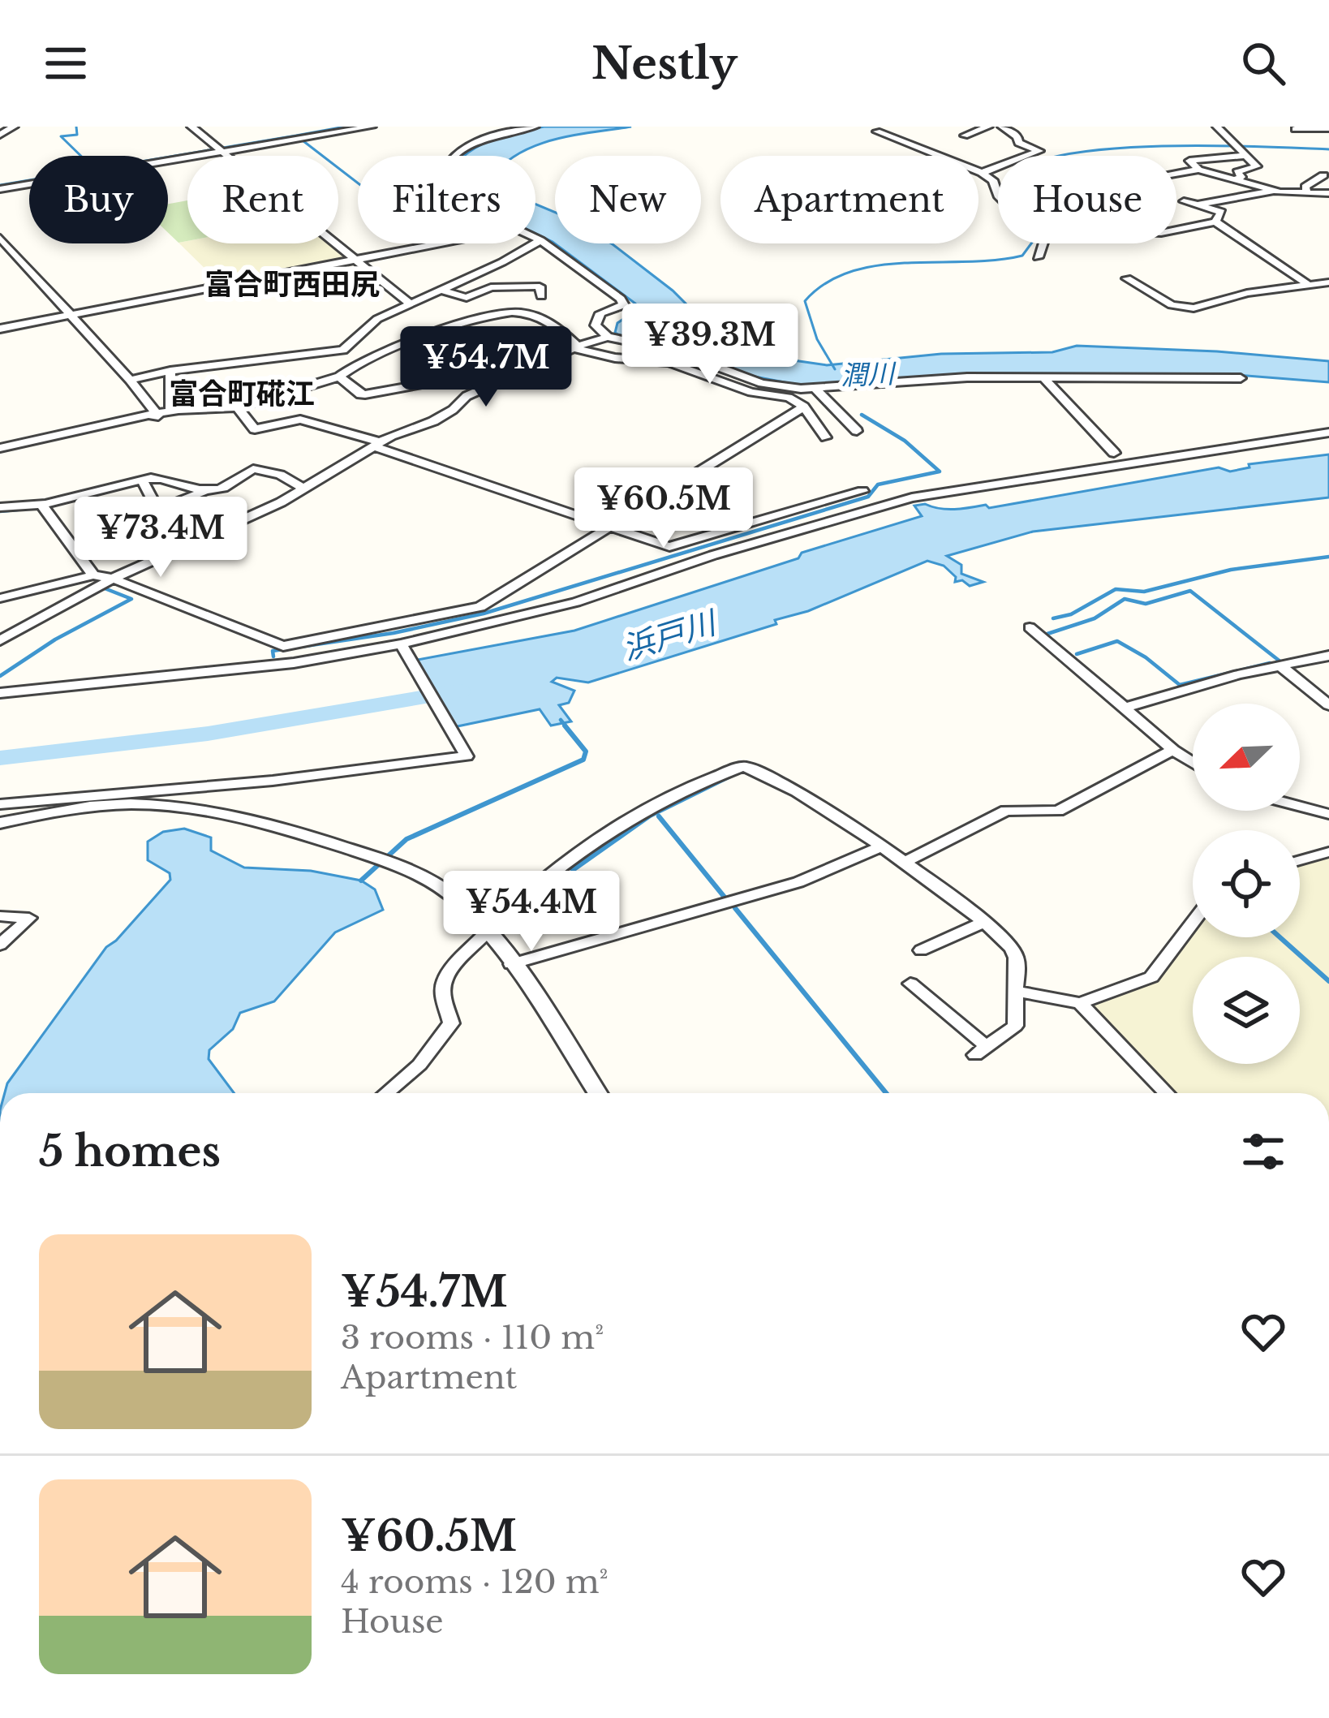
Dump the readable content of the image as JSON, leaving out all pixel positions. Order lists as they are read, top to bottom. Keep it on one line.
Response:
{"districts":["富合町西田尻","富合町硴江"],"water":["潤川","浜戸川"],"north":"bottom left","page":{"header":"Nestly","chip":["Buy","Rent","Filters","New","Apartment","House"],"price":["¥39.3M","¥54.7M","¥60.5M","¥73.4M","¥54.4M"],"heading":"5 homes","list":[{"name":"¥54.7M","note":"3 rooms · 110 m² · Apartment"},{"name":"¥60.5M","note":"4 rooms · 120 m² · House"}]}}
